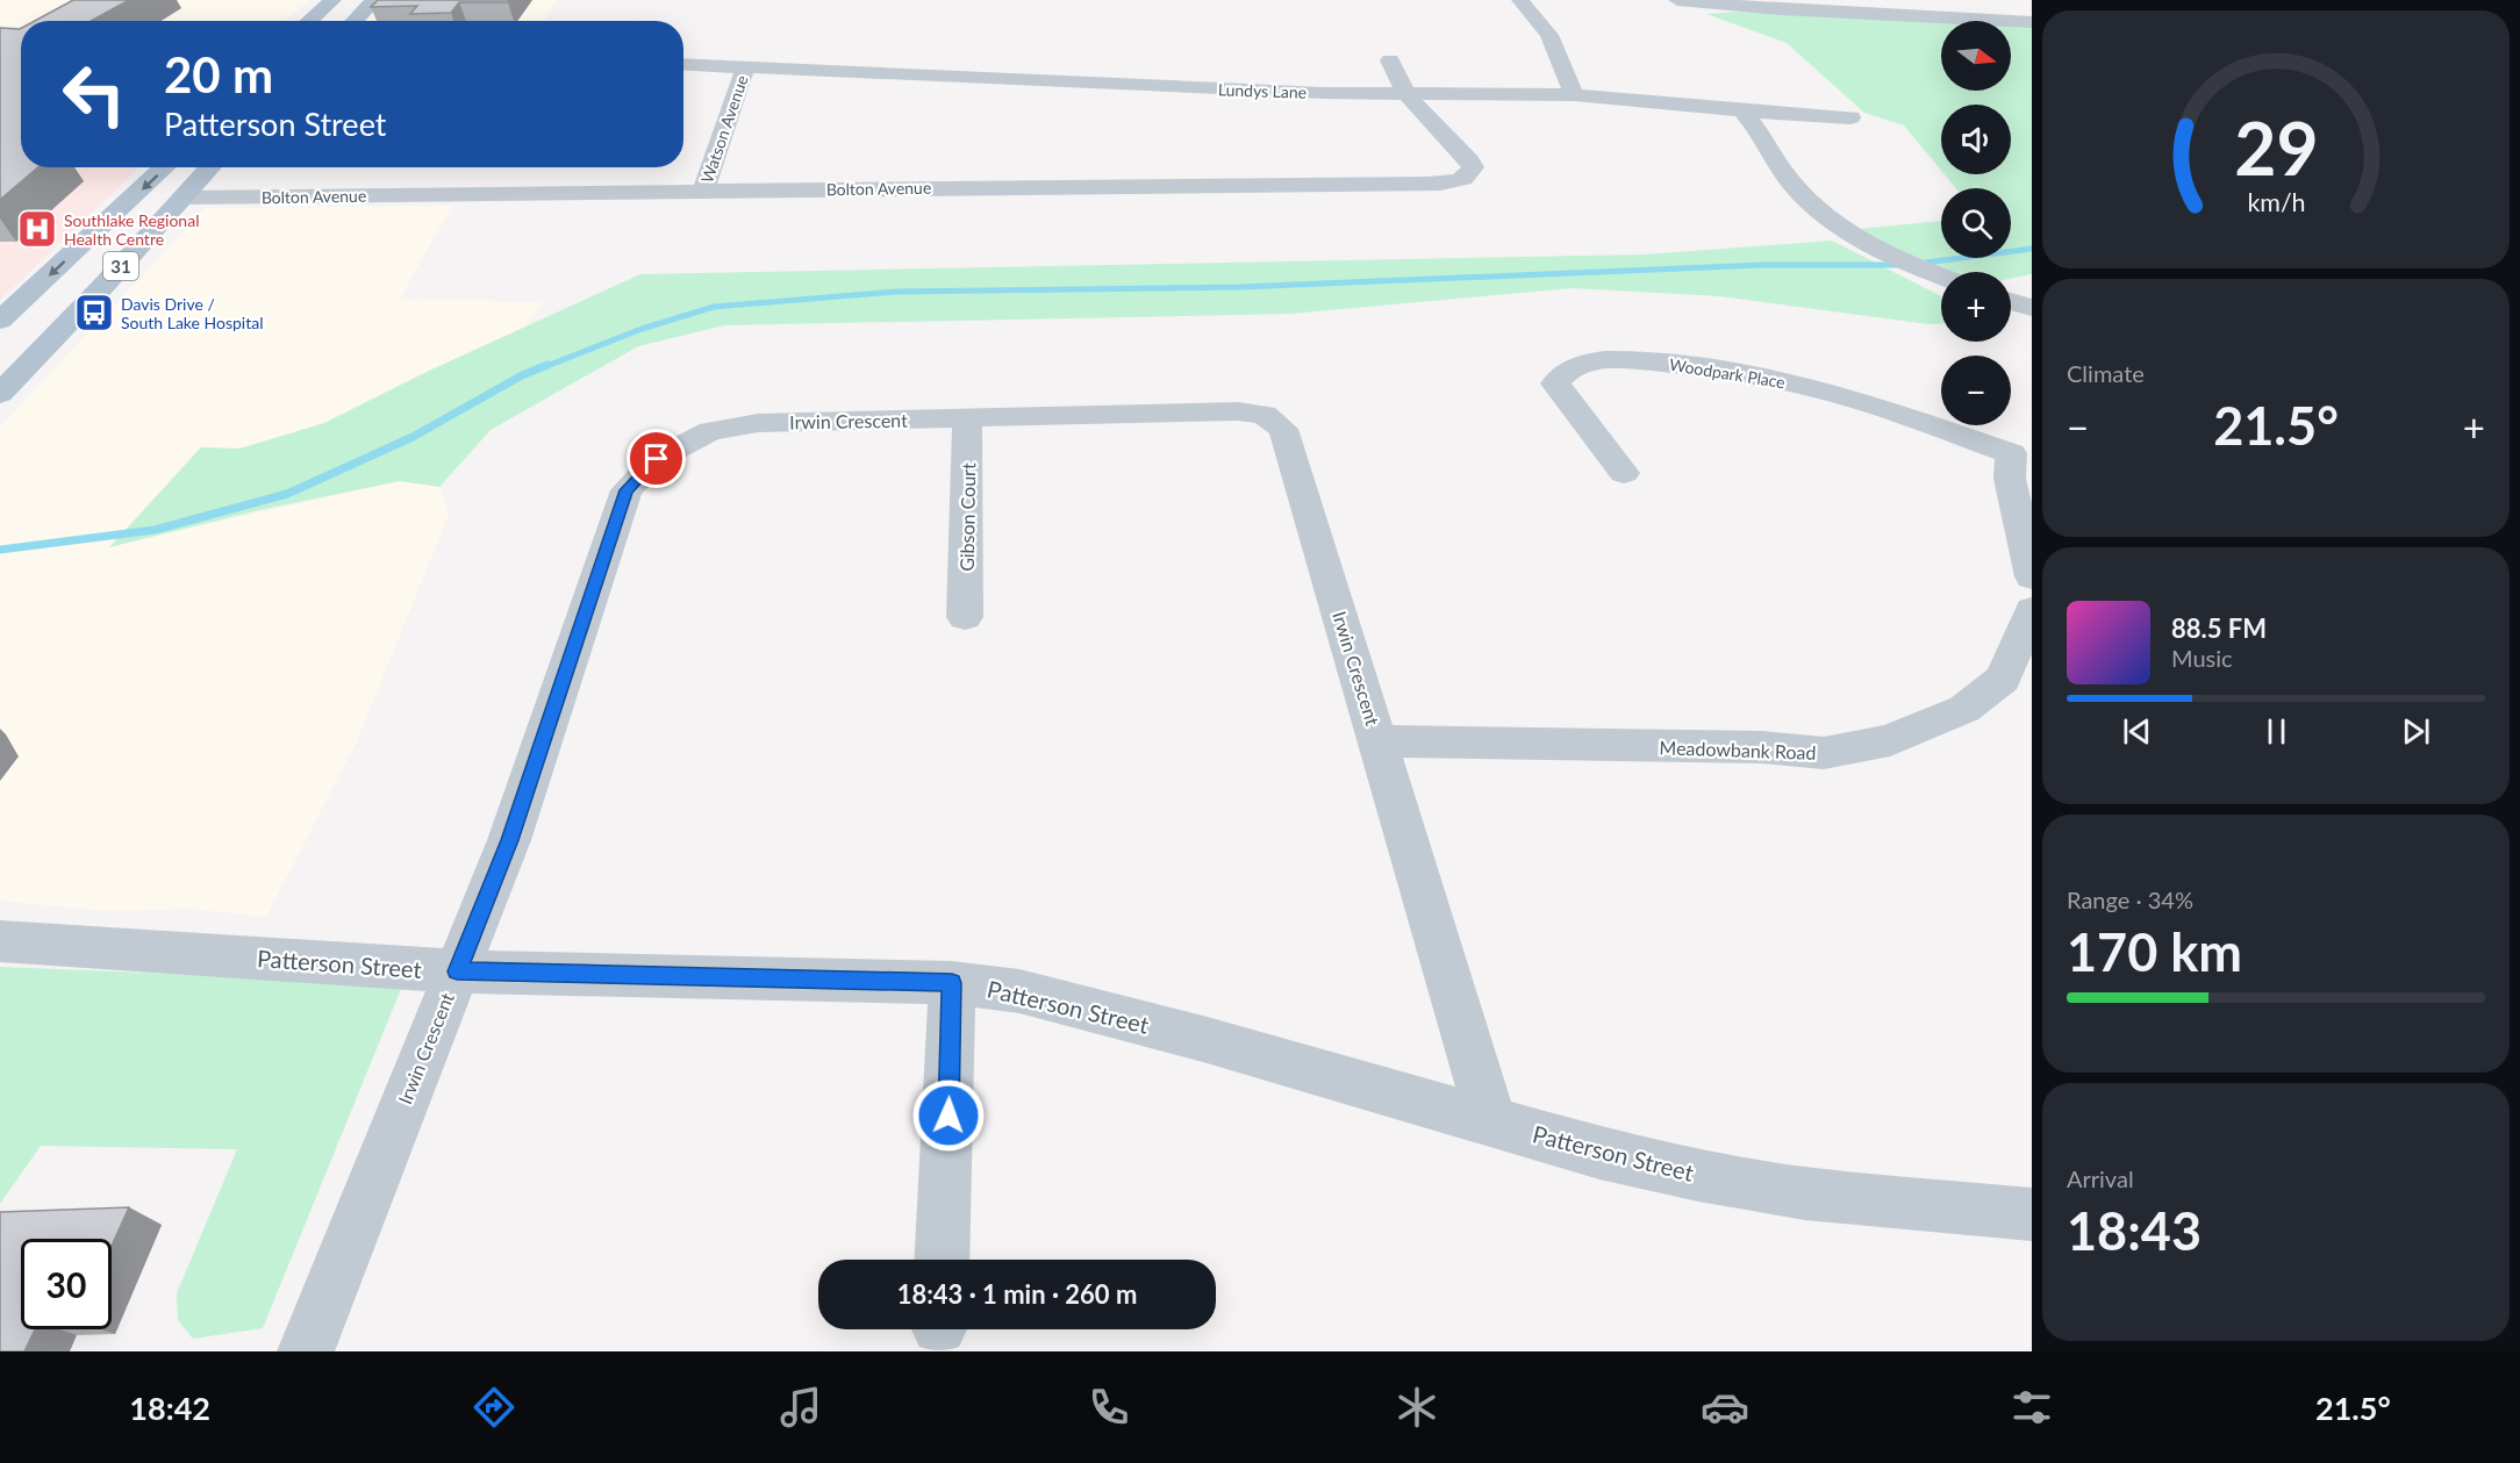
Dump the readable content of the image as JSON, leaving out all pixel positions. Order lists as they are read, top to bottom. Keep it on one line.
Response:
{"streets":{"main road":["31"],"street":["Lundys Lane","Watson Avenue","Bolton Avenue","Woodpark Place","Irwin Crescent","Gibson Court","Meadowbank Road","Patterson Street"]},"crossings":[["Lundys Lane","Watson Avenue"],["Lundys Lane","Bolton Avenue"],["Watson Avenue","Bolton Avenue"],["Bolton Avenue","31"],["Irwin Crescent","Gibson Court"],["Irwin Crescent","Meadowbank Road"],["Irwin Crescent","Patterson Street"]],"places":{"hospital":["Southlake Regional Health Centre"],"bus stop":["Davis Drive / South Lake Hospital"]},"north":"right","page":{"map_buttons":["+","−"],"turn":["20 m","Patterson Street"],"tile":["Climate",["Range · 34%","170 km"],["Arrival","18:43"]],"heat":["−","21.5°","+"],"song":["88.5 FM","Music"],"limit":"30","trip":"18:43 · 1 min · 260 m","tabs":["18:42","21.5°"],"gauge":["29","km/h"]}}
